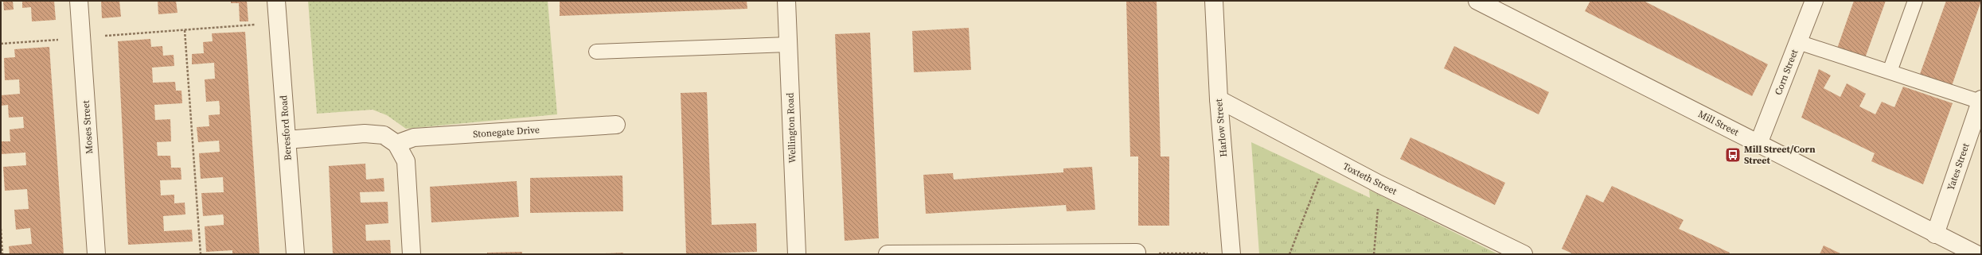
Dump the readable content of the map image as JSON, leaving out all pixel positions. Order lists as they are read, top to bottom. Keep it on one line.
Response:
{"streets":{"street":["Corn Street","Mill Street","Moses Street","Beresford Road","Wellington Road","Harlow Street","Stonegate Drive","Yates Street","Toxteth Street"]},"crossings":[["Corn Street","Mill Street"],["Mill Street","Yates Street"],["Harlow Street","Toxteth Street"]],"places":{"bus stop":["Mill Street/Corn Street"]}}
